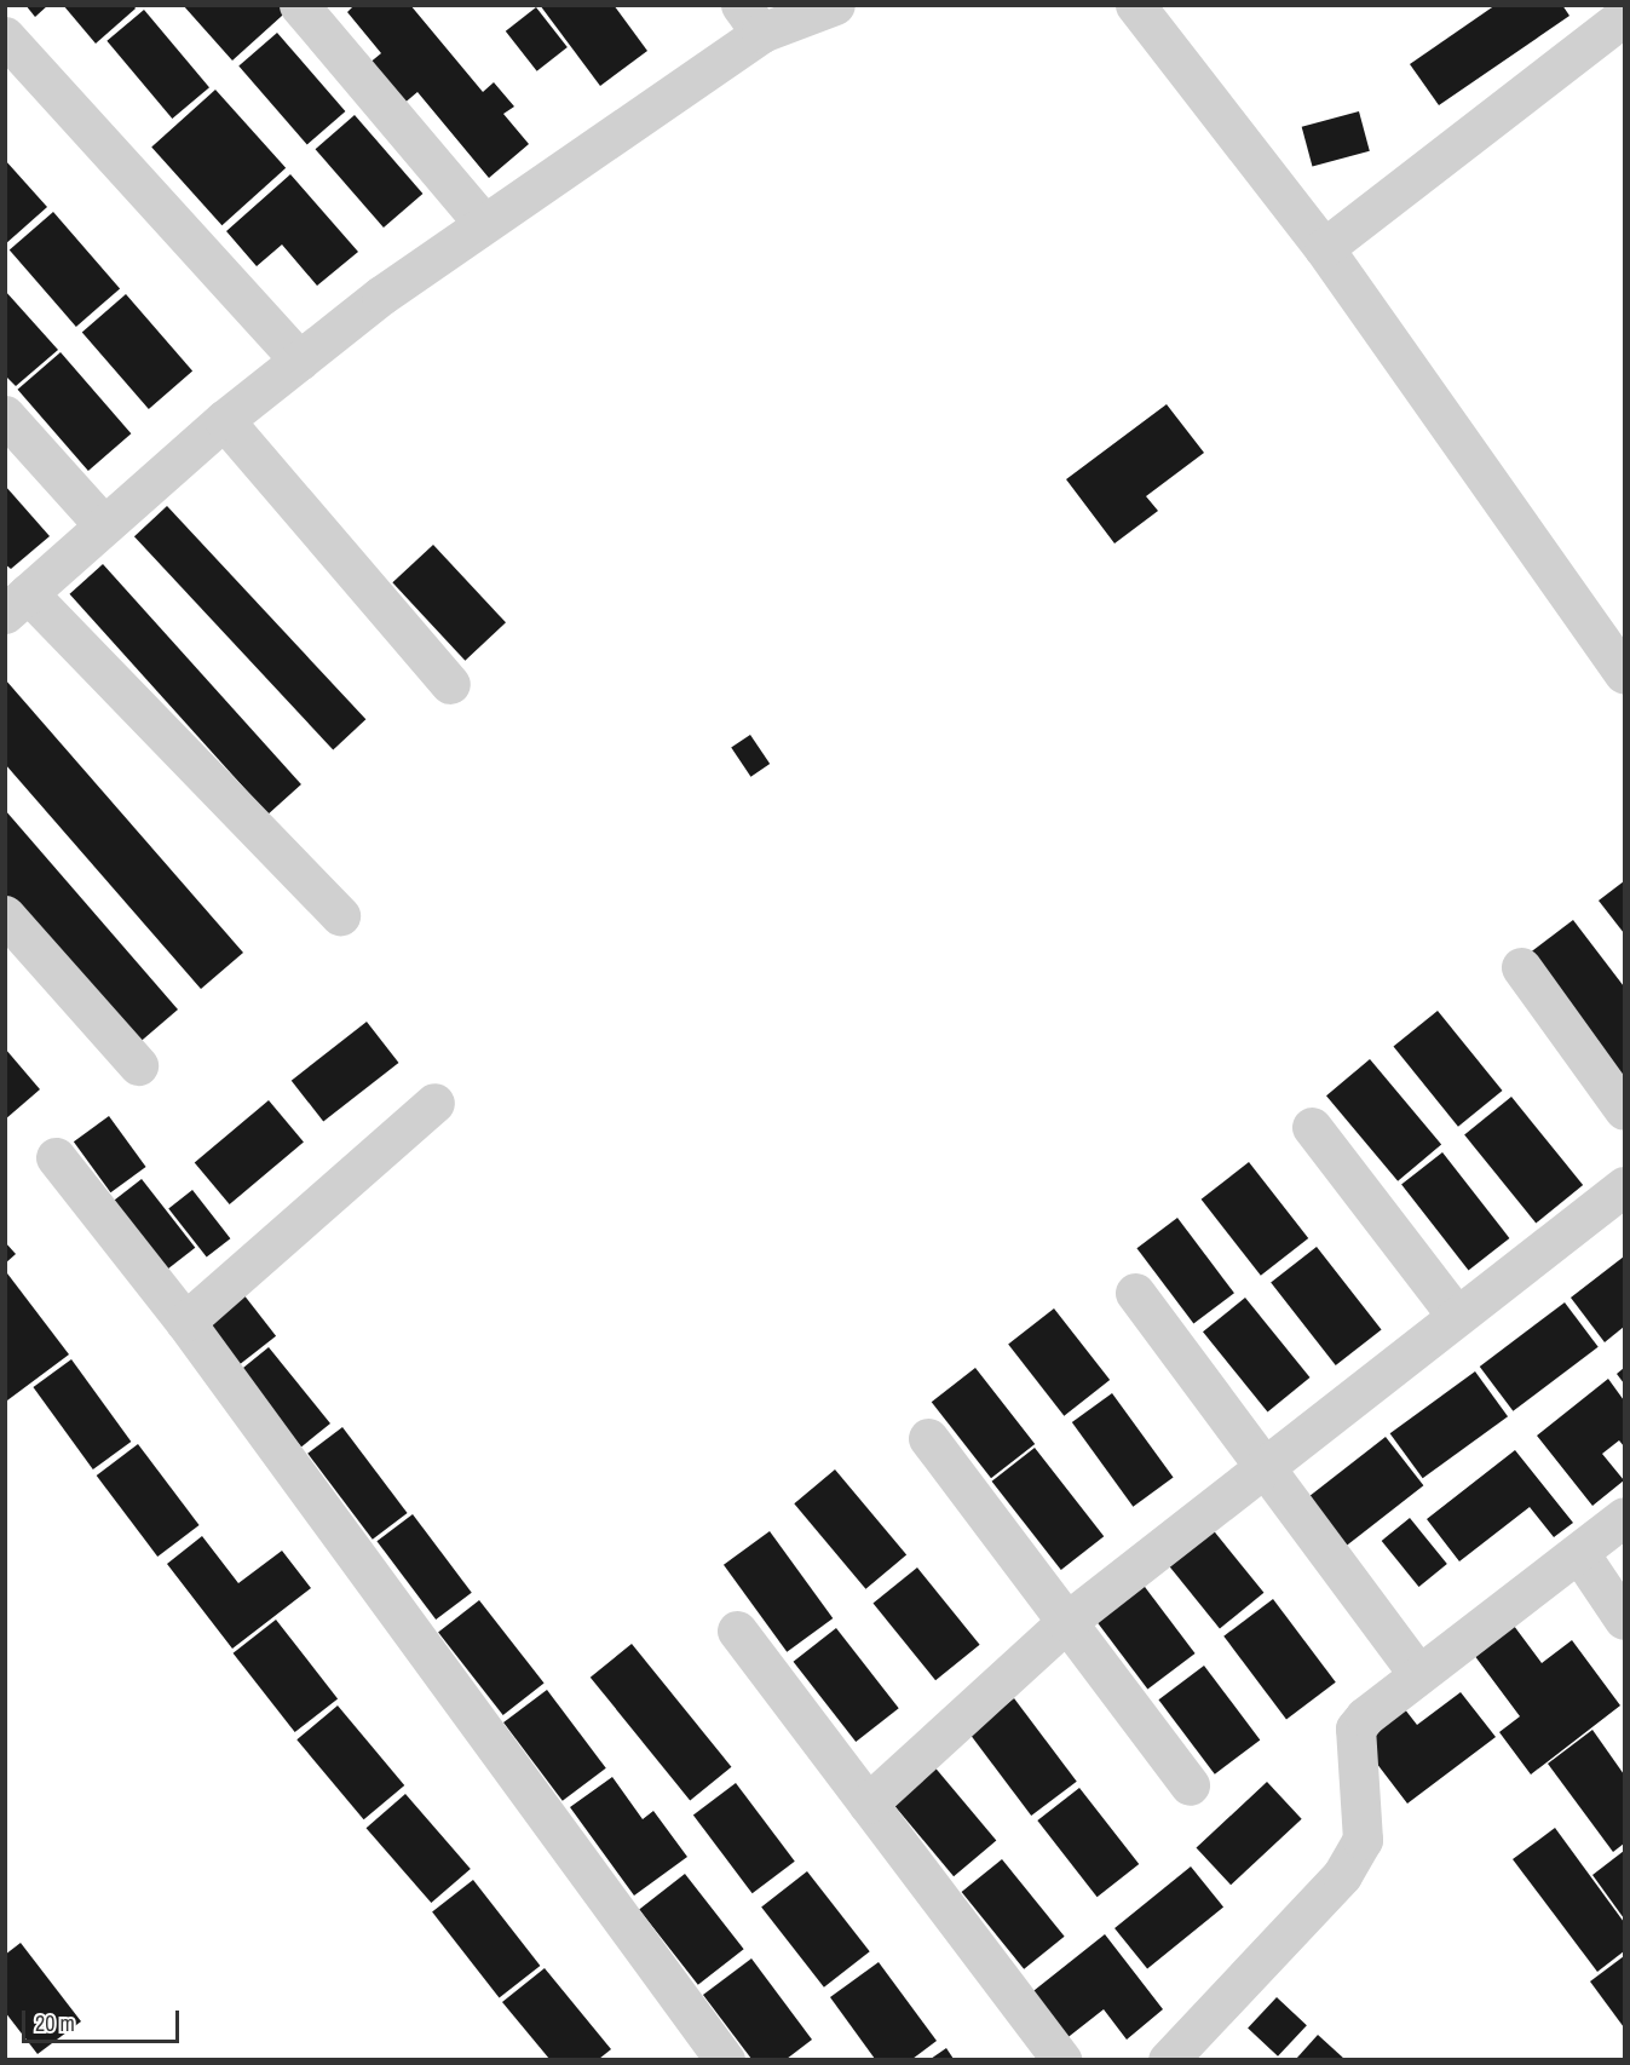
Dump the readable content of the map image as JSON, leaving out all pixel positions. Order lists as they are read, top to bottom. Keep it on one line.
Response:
{"scale_bar":"20 m"}
